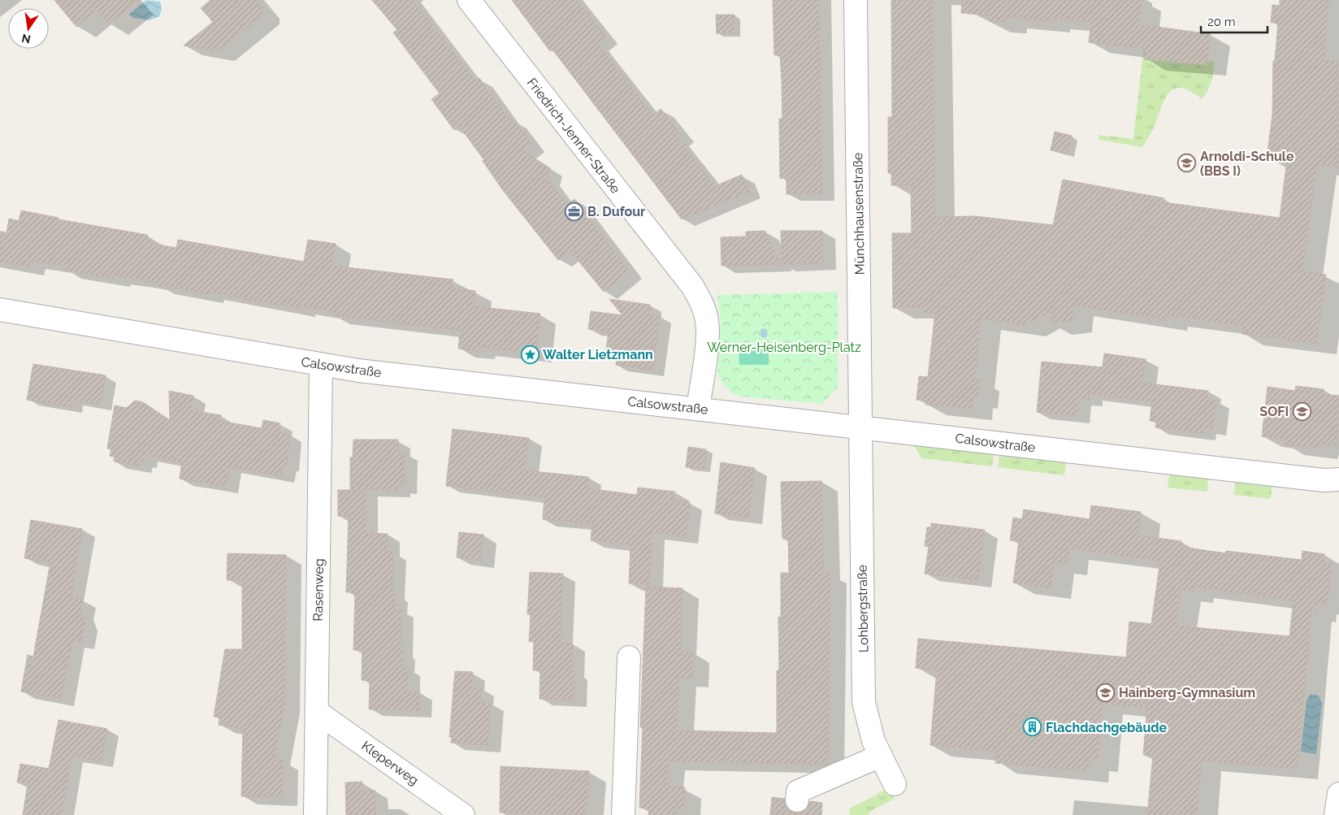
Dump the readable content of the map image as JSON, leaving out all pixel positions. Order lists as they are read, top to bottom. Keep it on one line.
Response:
{"streets":{"street":["Friedrich-Jenner-Straße","Münchhausenstraße","Calsowstraße","Rasenweg","Lohbergstraße","Kleperweg"]},"crossings":[["Friedrich-Jenner-Straße","Calsowstraße"],["Münchhausenstraße","Calsowstraße"],["Münchhausenstraße","Lohbergstraße"],["Calsowstraße","Rasenweg"],["Calsowstraße","Lohbergstraße"],["Rasenweg","Kleperweg"]],"parks":["Werner-Heisenberg-Platz"],"places":{"school or university":["Arnoldi-Schule (BBS I)","SOFI","Hainberg-Gymnasium"],"office":["B. Dufour"],"place":["Walter Lietzmann"],"building":["Flachdachgebäude"]},"scale_bar":"20 m","north":"bottom"}
